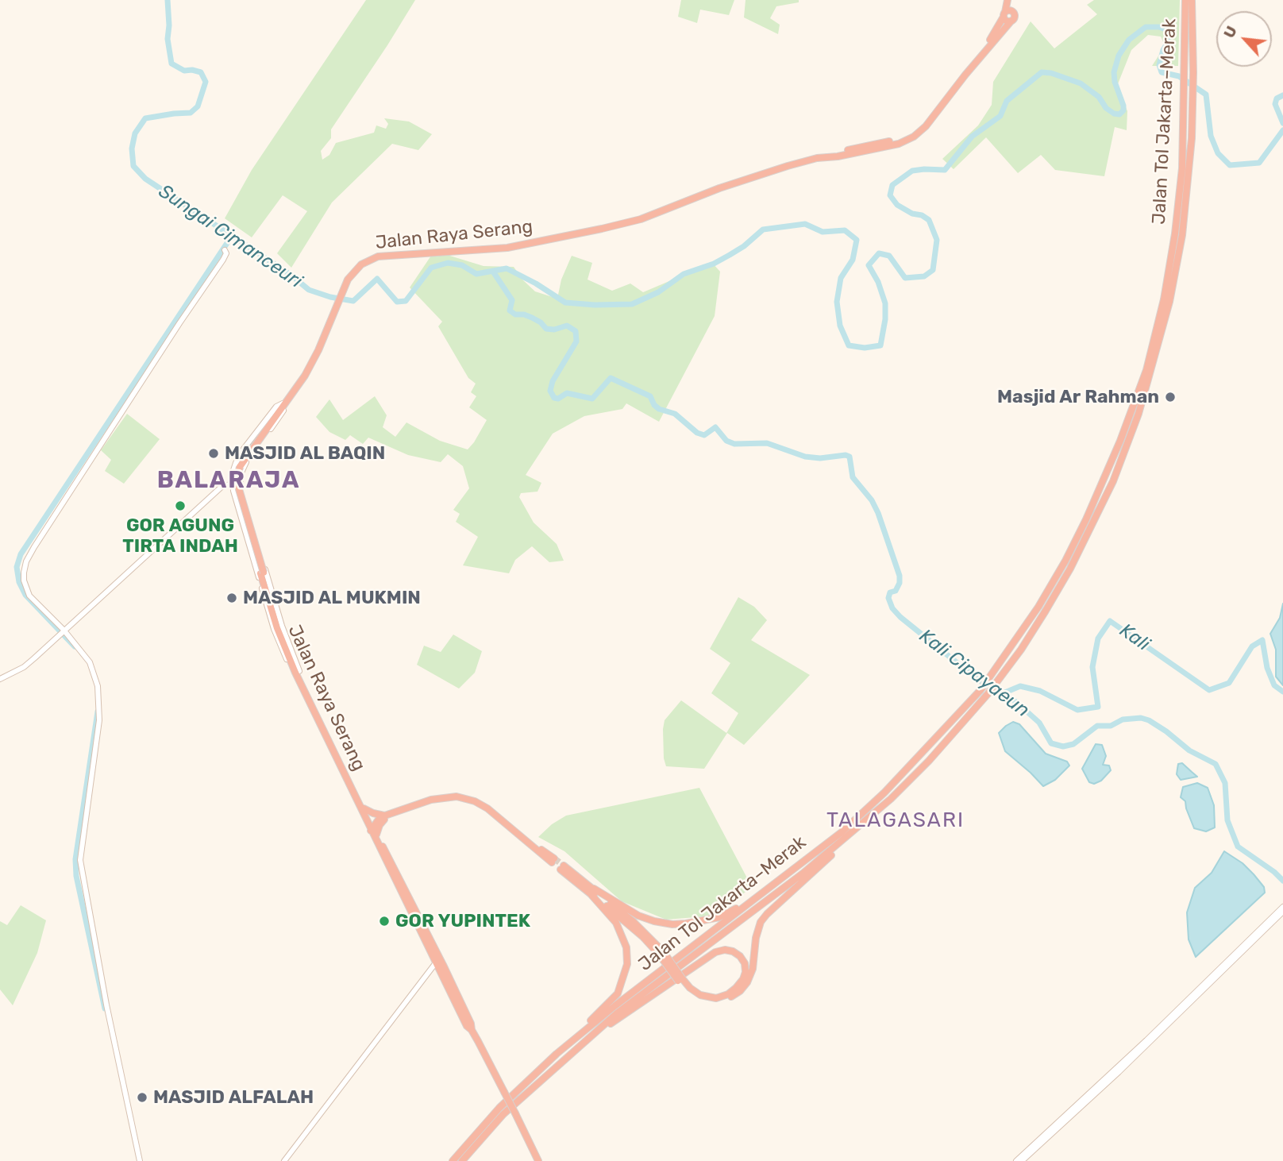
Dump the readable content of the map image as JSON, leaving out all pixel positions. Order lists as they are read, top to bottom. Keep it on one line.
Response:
{"streets":{"highway":["Jalan Tol Jakarta–Merak","Jalan Raya Serang"]},"districts":["BALARAJA","TALAGASARI"],"water":["Sungai Cimanceuri","Kali","Kali Cipayaeun"],"places":["Masjid Ar Rahman","MASJID AL BAQIN","GOR AGUNG TIRTA INDAH","MASJID AL MUKMIN","GOR YUPINTEK","MASJID ALFALAH"],"north":"top left"}
